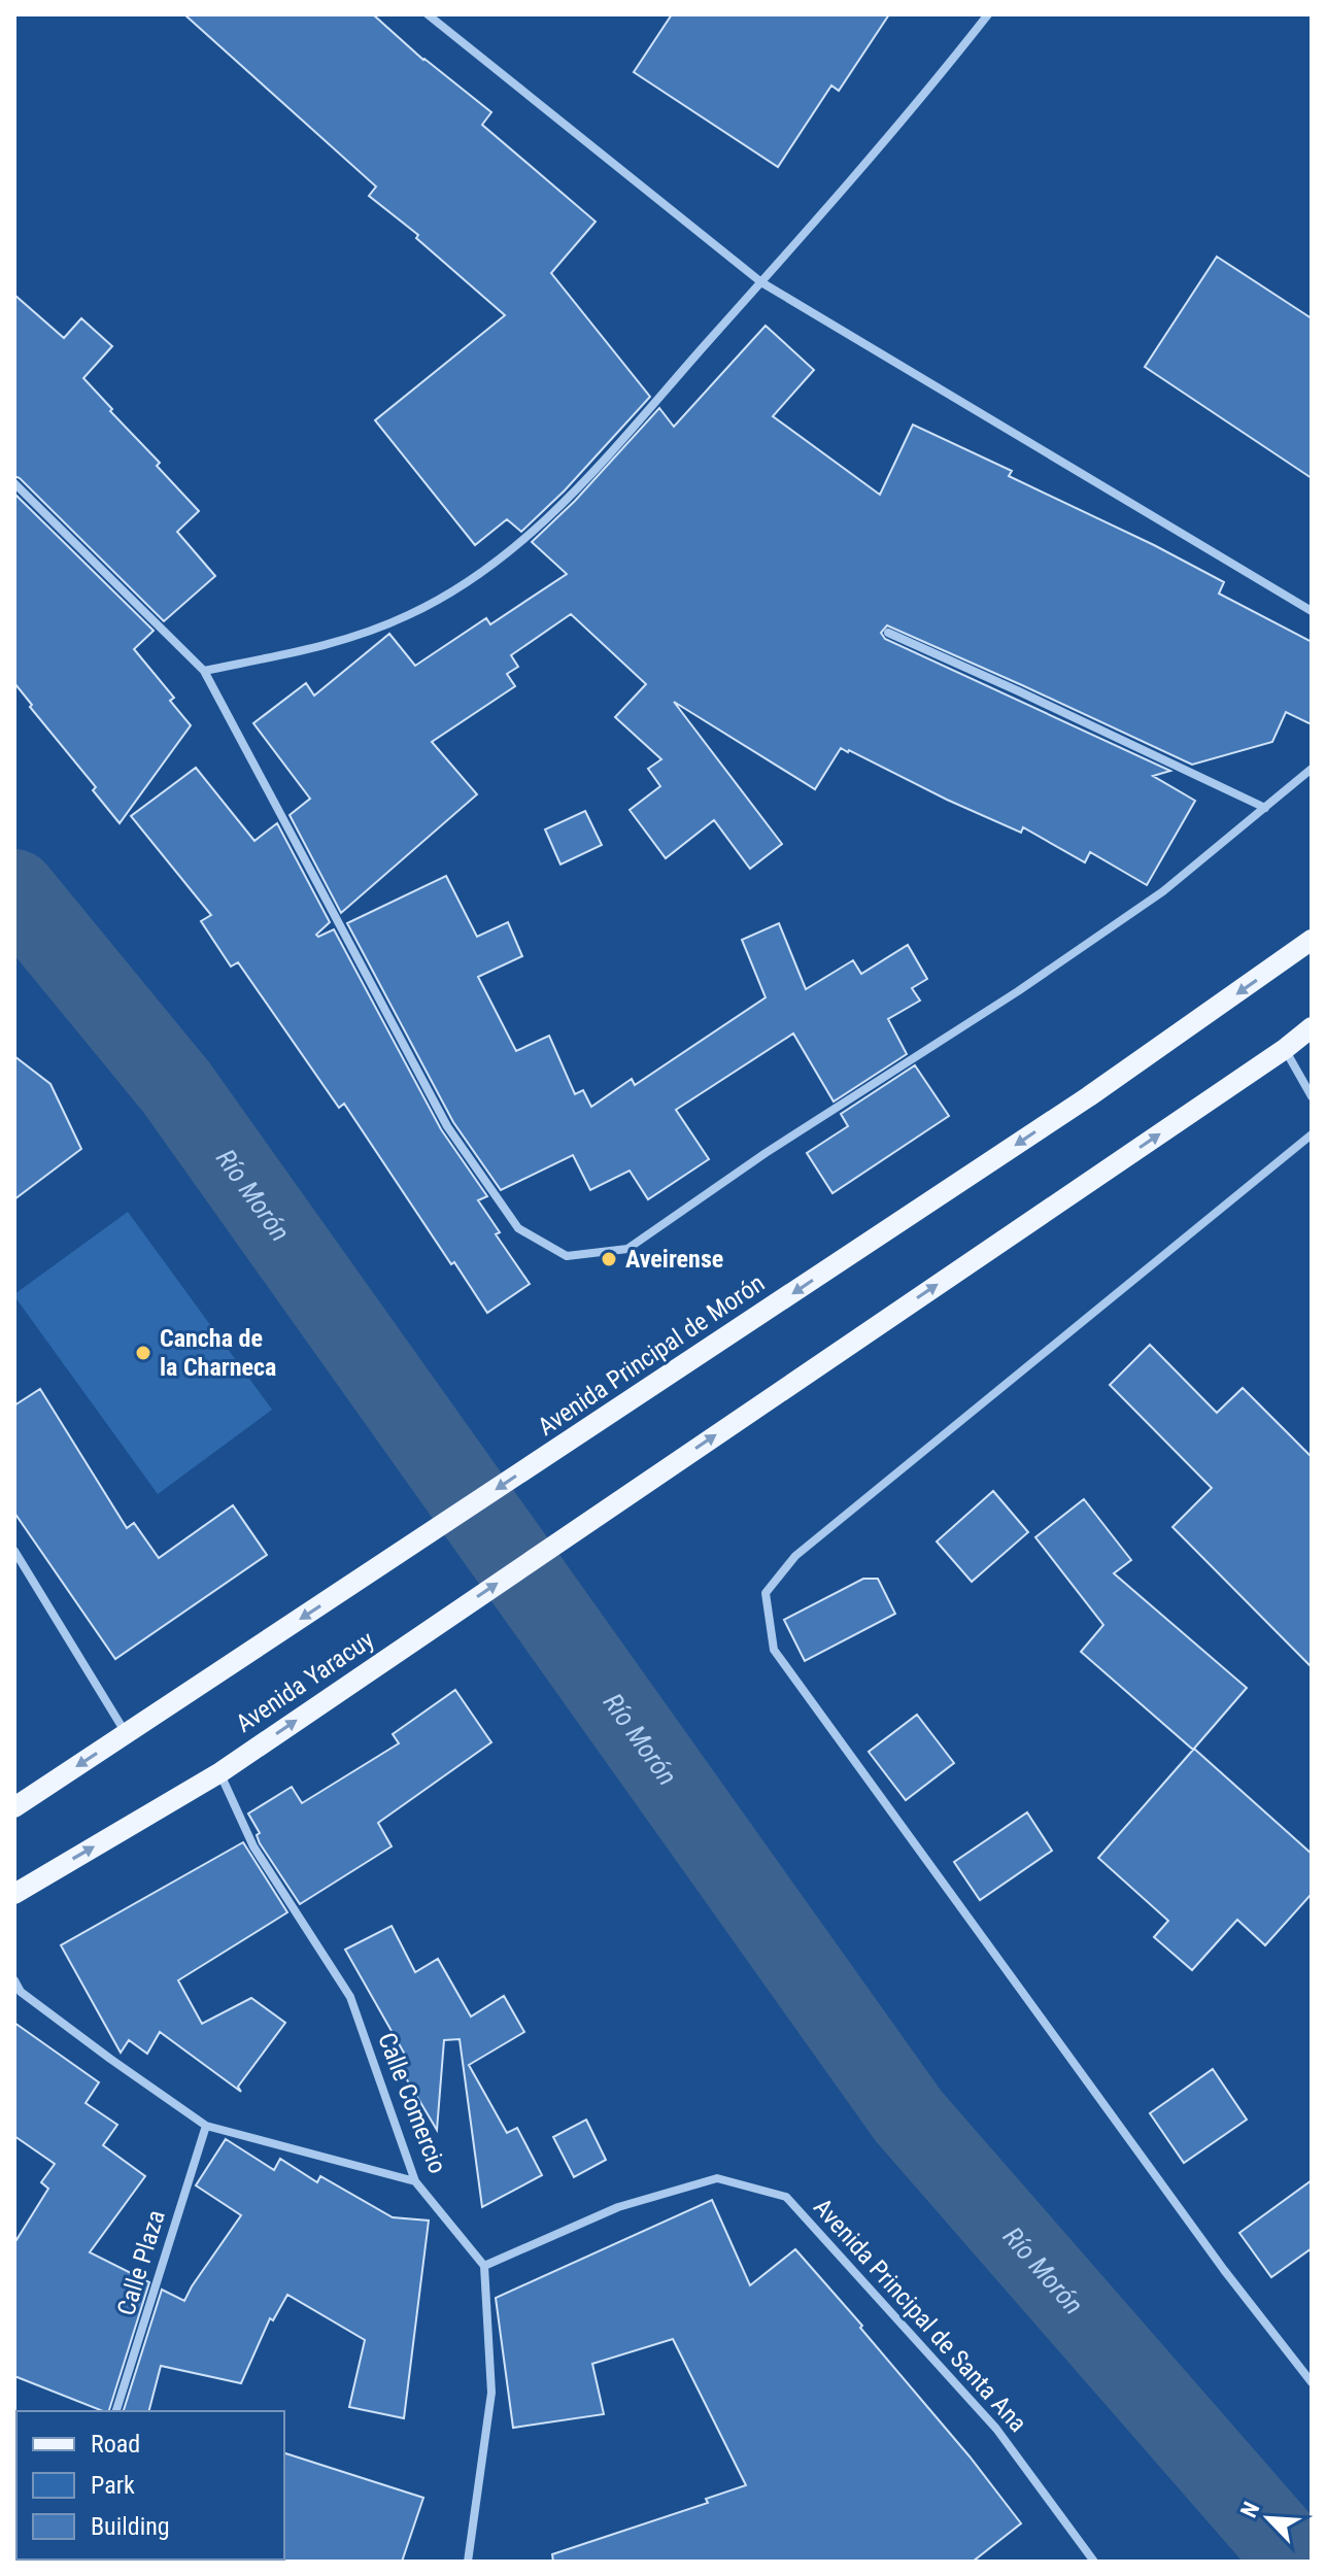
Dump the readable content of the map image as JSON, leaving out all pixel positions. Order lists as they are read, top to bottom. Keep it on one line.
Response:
{"streets":{"main road":["Avenida Principal de Morón","Avenida Yaracuy"],"street":["Calle Comercio","Calle Plaza","Avenida Principal de Santa Ana"]},"crossings":[["Avenida Yaracuy","Calle Comercio"],["Calle Comercio","Avenida Principal de Santa Ana"]],"one_way":["Avenida Principal de Morón","Avenida Yaracuy"],"water":["Río Morón"],"places":["Aveirense","Cancha de la Charneca"],"legend":["Road","Park","Building"],"north":"top left"}
